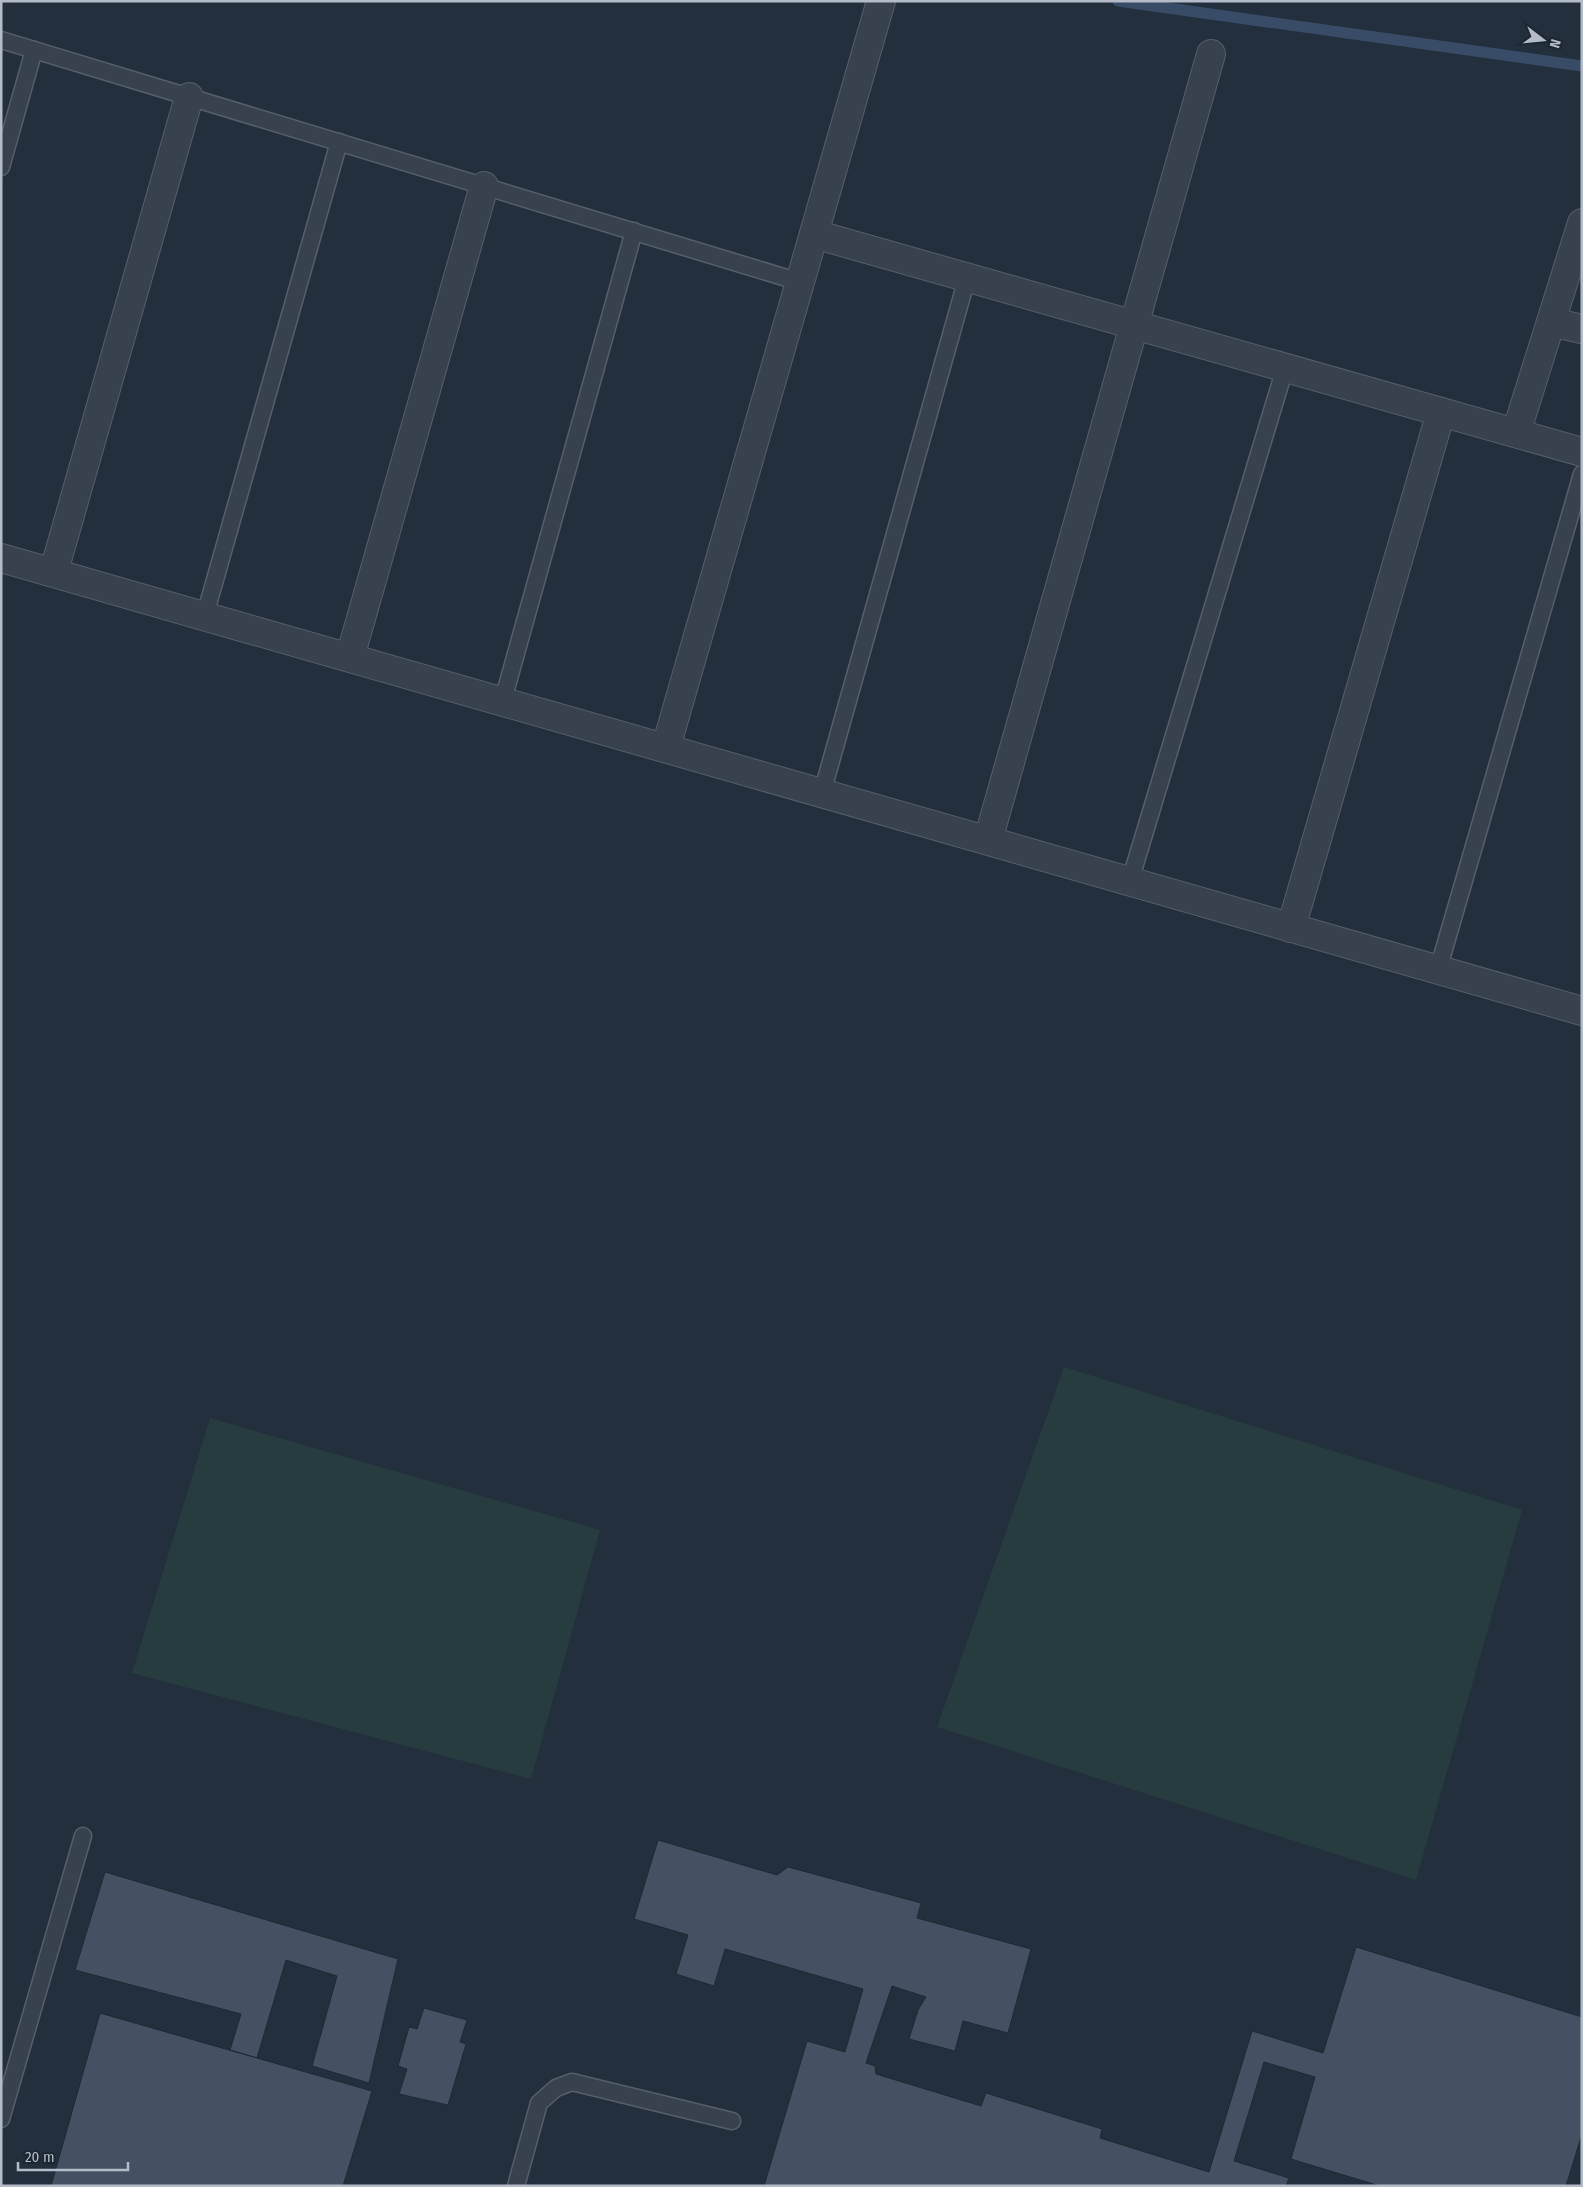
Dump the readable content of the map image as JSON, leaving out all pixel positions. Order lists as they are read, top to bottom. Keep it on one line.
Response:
{"scale_bar":"20 m","north":"right"}
